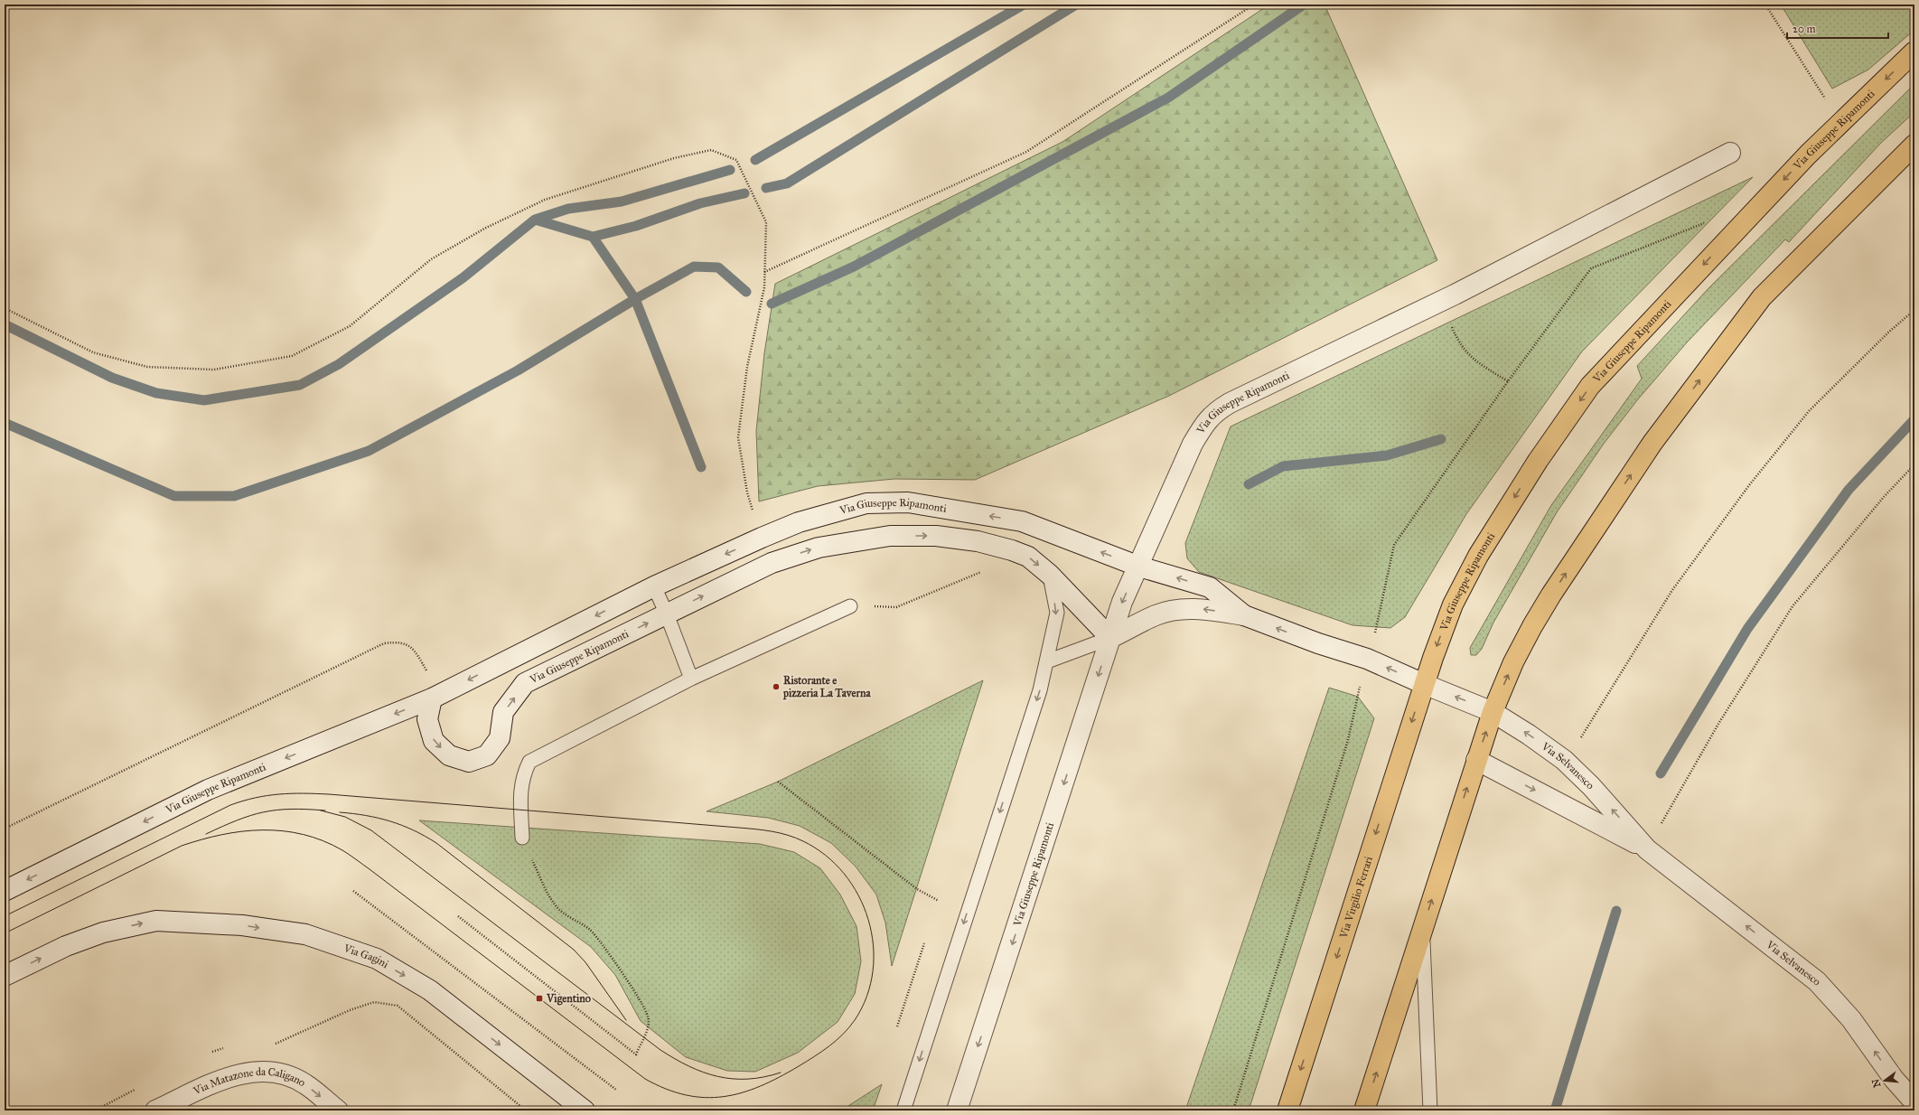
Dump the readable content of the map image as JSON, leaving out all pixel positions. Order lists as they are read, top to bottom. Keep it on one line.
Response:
{"streets":{"main road":["Via Giuseppe Ripamonti","Via Virgilio Ferrari"],"street":["Via Selvanesco","Via Gagini","Via Matazone da Caligano"]},"crossings":[["Via Giuseppe Ripamonti","Via Selvanesco"],["Via Giuseppe Ripamonti","Via Virgilio Ferrari"]],"one_way":["Via Gagini","Via Matazone da Caligano"],"places":{"other":["Ristorante e pizzeria La Taverna"],"transit":["Vigentino"]},"scale_bar":"20 m","north":"left"}
